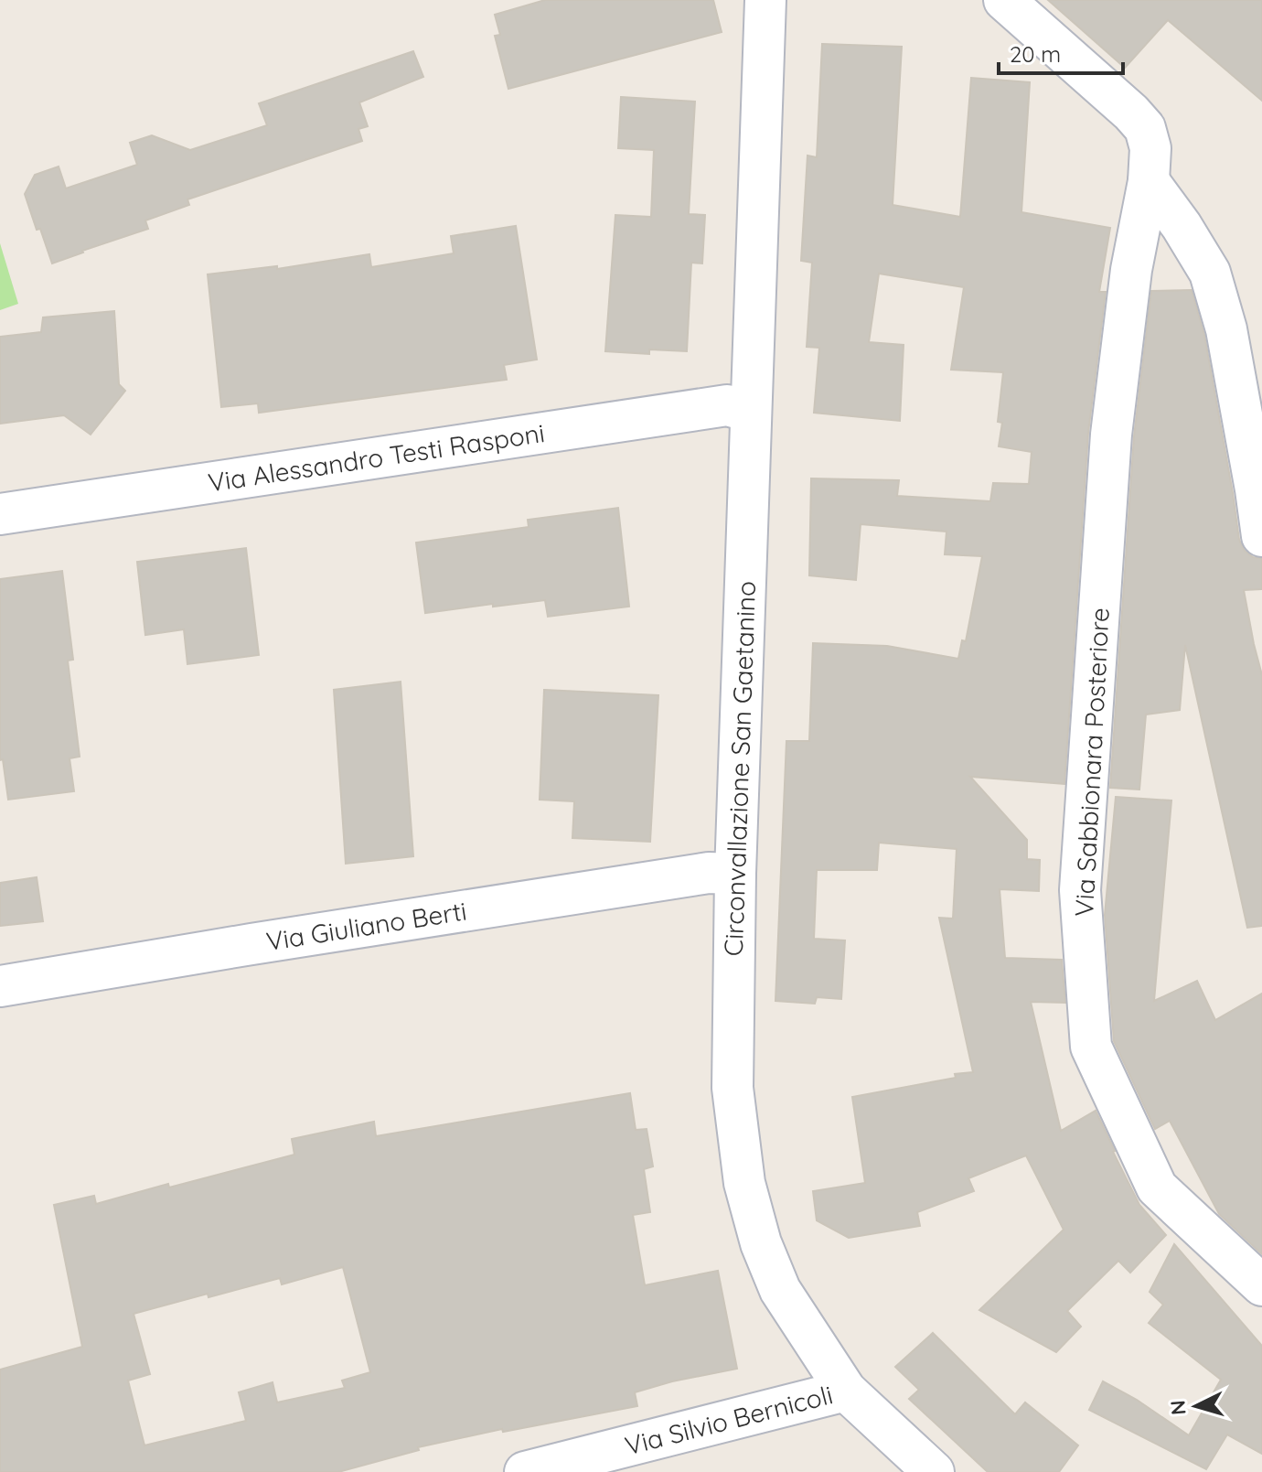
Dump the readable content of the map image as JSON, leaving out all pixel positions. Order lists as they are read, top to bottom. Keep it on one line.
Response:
{"streets":{"street":["Via Alessandro Testi Rasponi","Via Sabbionara Posteriore","Circonvallazione San Gaetanino","Via Giuliano Berti","Via Silvio Bernicoli"]},"crossings":[["Via Alessandro Testi Rasponi","Circonvallazione San Gaetanino"],["Circonvallazione San Gaetanino","Via Giuliano Berti"],["Circonvallazione San Gaetanino","Via Silvio Bernicoli"]],"scale_bar":"20 m","north":"left"}
